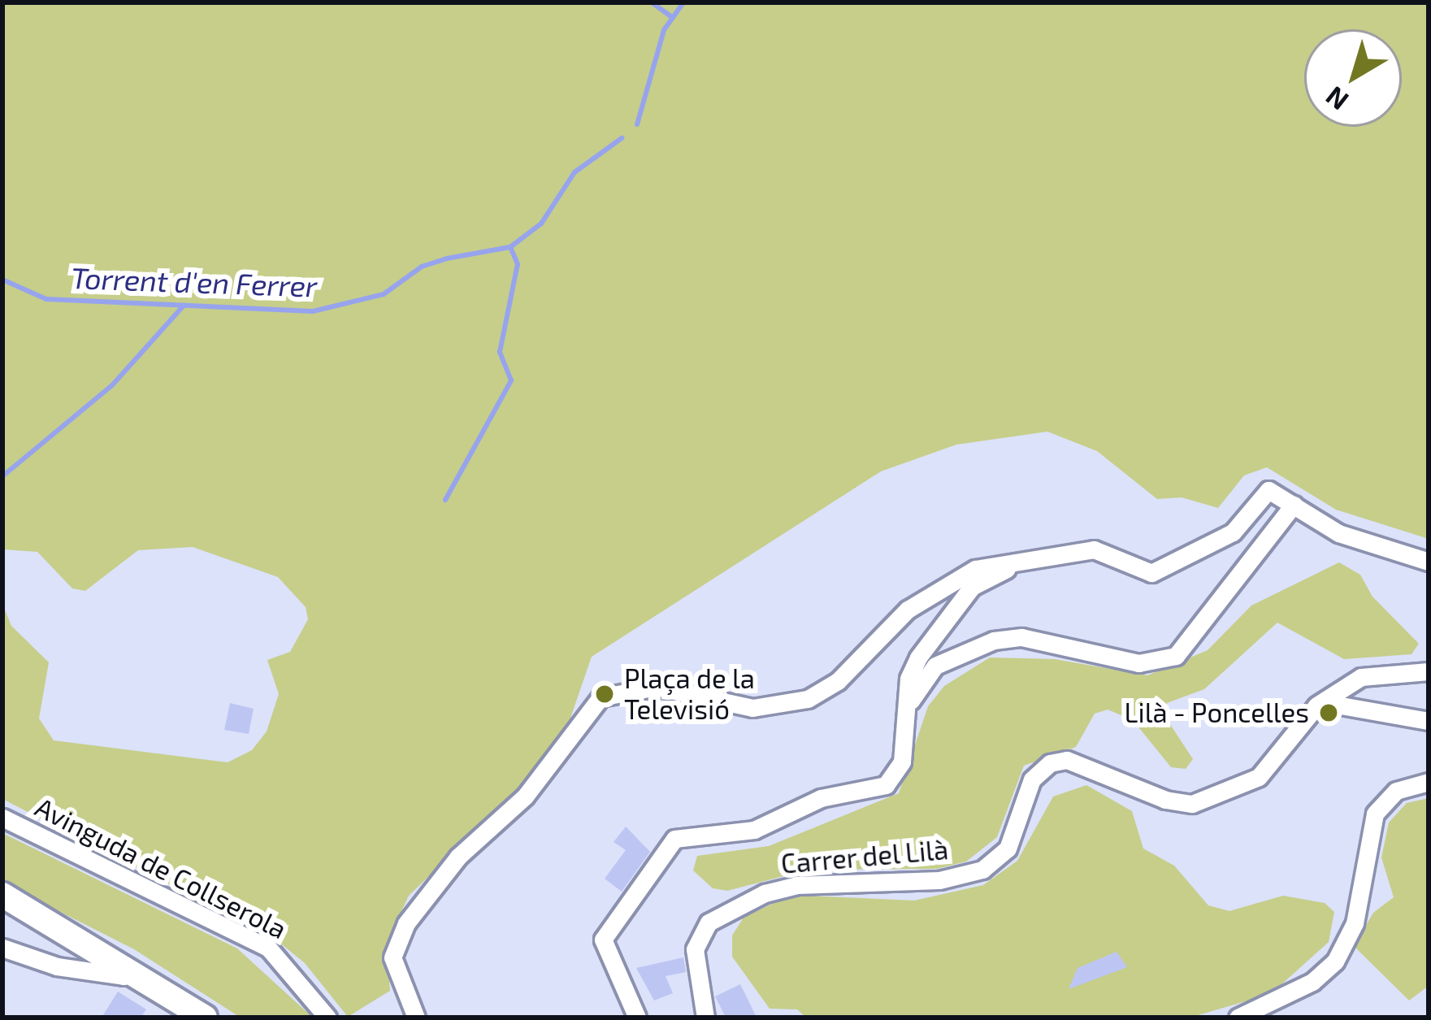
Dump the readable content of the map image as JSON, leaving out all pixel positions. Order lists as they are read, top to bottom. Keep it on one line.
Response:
{"streets":{"street":["Carrer del Lilà","Avinguda de Collserola"]},"water":["Torrent d'en Ferrer"],"places":["Plaça de la Televisió","Lilà - Poncelles"],"north":"bottom left"}
